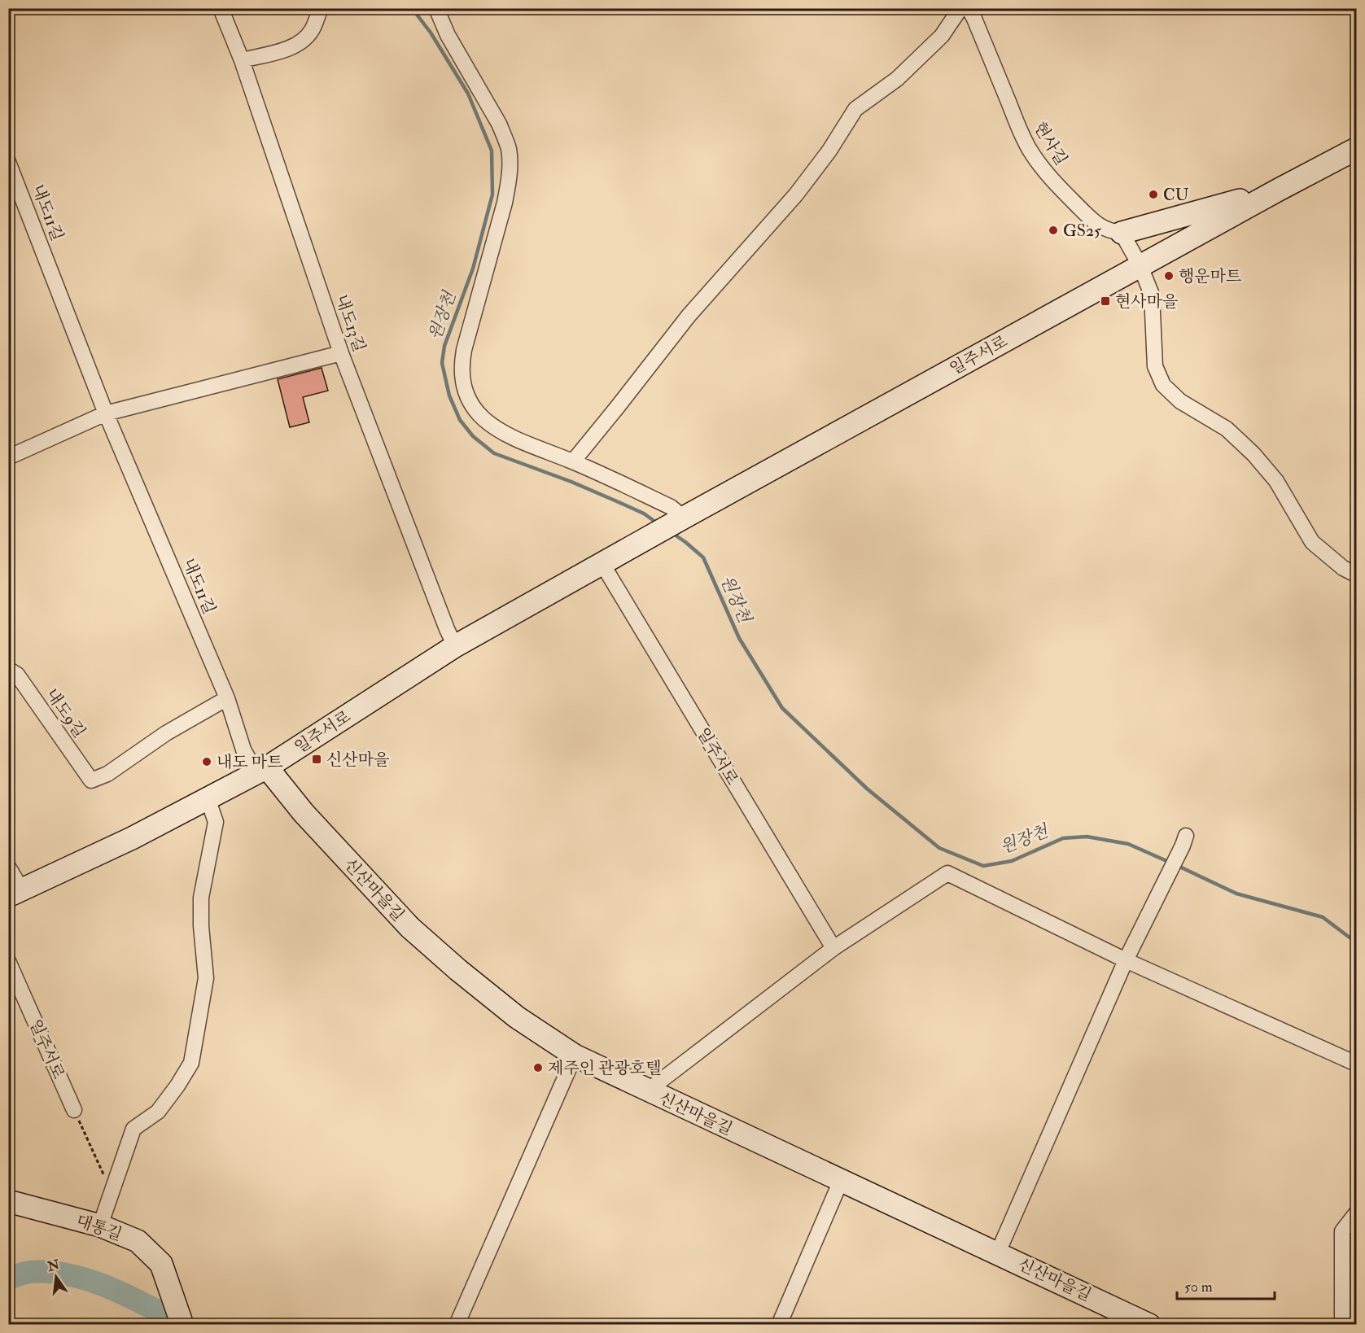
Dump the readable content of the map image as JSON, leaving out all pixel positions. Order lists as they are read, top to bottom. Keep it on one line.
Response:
{"streets":{"main road":["일주서로","신산마을길","대통길"],"street":["현사길","내도11길","내도13길","내도9길"]},"crossings":[["내도11길","일주서로"],["내도11길","내도9길"],["내도11길","신산마을길"],["내도13길","일주서로"],["일주서로","신산마을길"]],"water":["원장천"],"places":{"other":["CU","GS25","행운마트","내도 마트","제주인 관광호텔"],"transit":["현사마을","신산마을"]},"scale_bar":"50 m","north":"top"}
